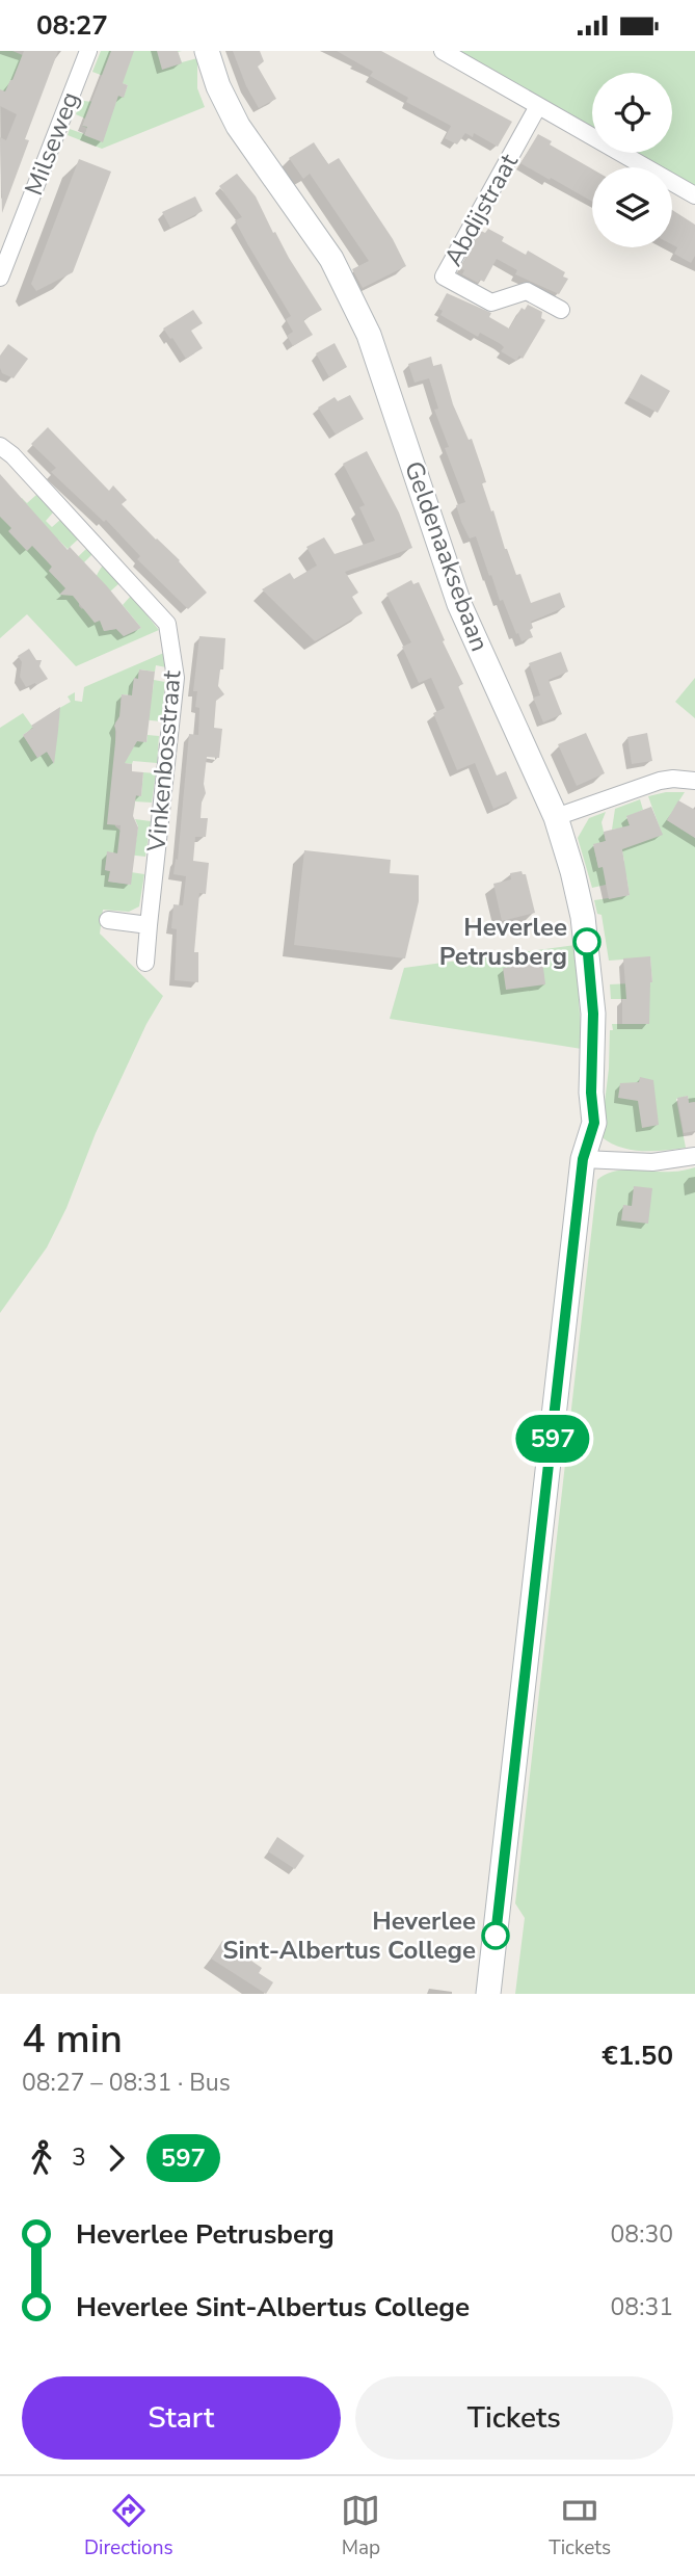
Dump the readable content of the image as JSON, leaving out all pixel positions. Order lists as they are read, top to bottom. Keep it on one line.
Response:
{"streets":{"street":["Milseweg","Abdijstraat","Geldenaaksebaan","Vinkenbosstraat"]},"places":["Heverlee Petrusberg","Heverlee Sint-Albertus College"],"lines":["bus line 597"],"page":{"status":"08:27","on_map":"597","heading":["4 min","08:27 – 08:31 · Bus","€1.50"],"legs":["3","597"],"list":[{"name":"Heverlee Petrusberg","value":"08:30"},{"name":"Heverlee Sint-Albertus College","value":"08:31"}],"buttons":["Start","Tickets"],"tabs":["Directions","Map","Tickets"]}}
